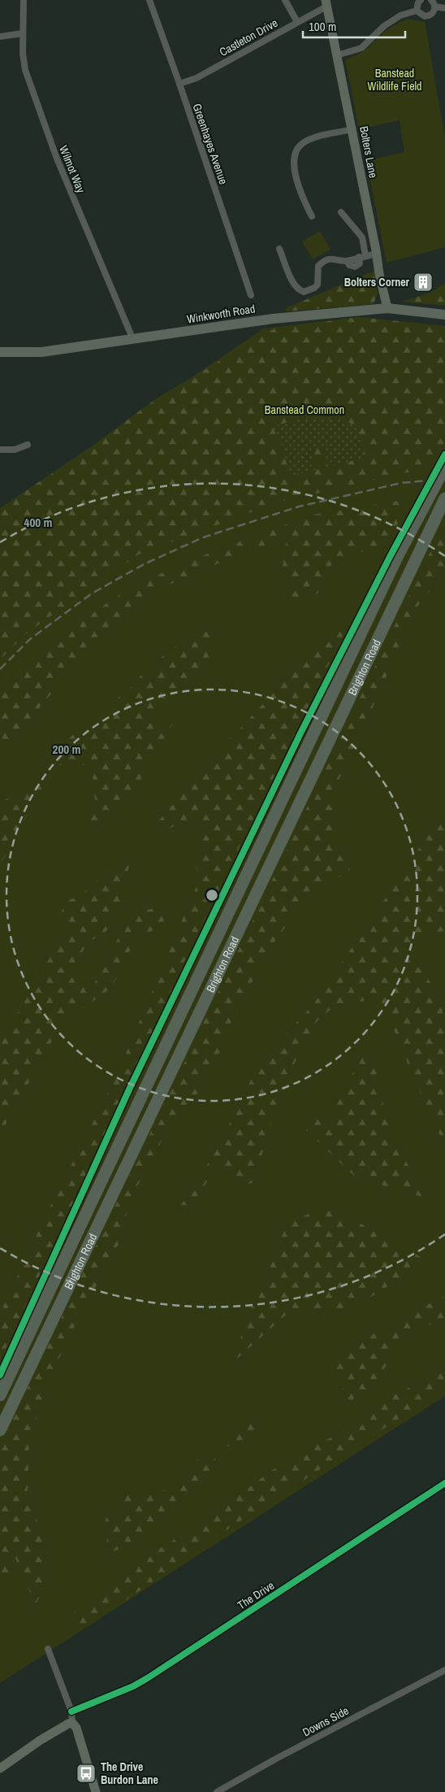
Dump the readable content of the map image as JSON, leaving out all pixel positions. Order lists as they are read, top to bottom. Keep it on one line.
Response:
{"streets":{"highway":["Brighton Road"],"main road":["Bolters Lane","Winkworth Road"],"street":["Castleton Drive","Greenhayes Avenue","Wilmot Way","The Drive","Downs Side"]},"crossings":[["Castleton Drive","Greenhayes Avenue"],["Castleton Drive","Bolters Lane"],["Bolters Lane","Winkworth Road"],["Wilmot Way","Winkworth Road"]],"parks":["Banstead Wildlife Field","Banstead Common"],"places":{"building":["Bolters Corner"],"bus stop":["The Drive Burdon Lane"]},"scale_bar":"100 m","rings":["400 m","200 m"]}
